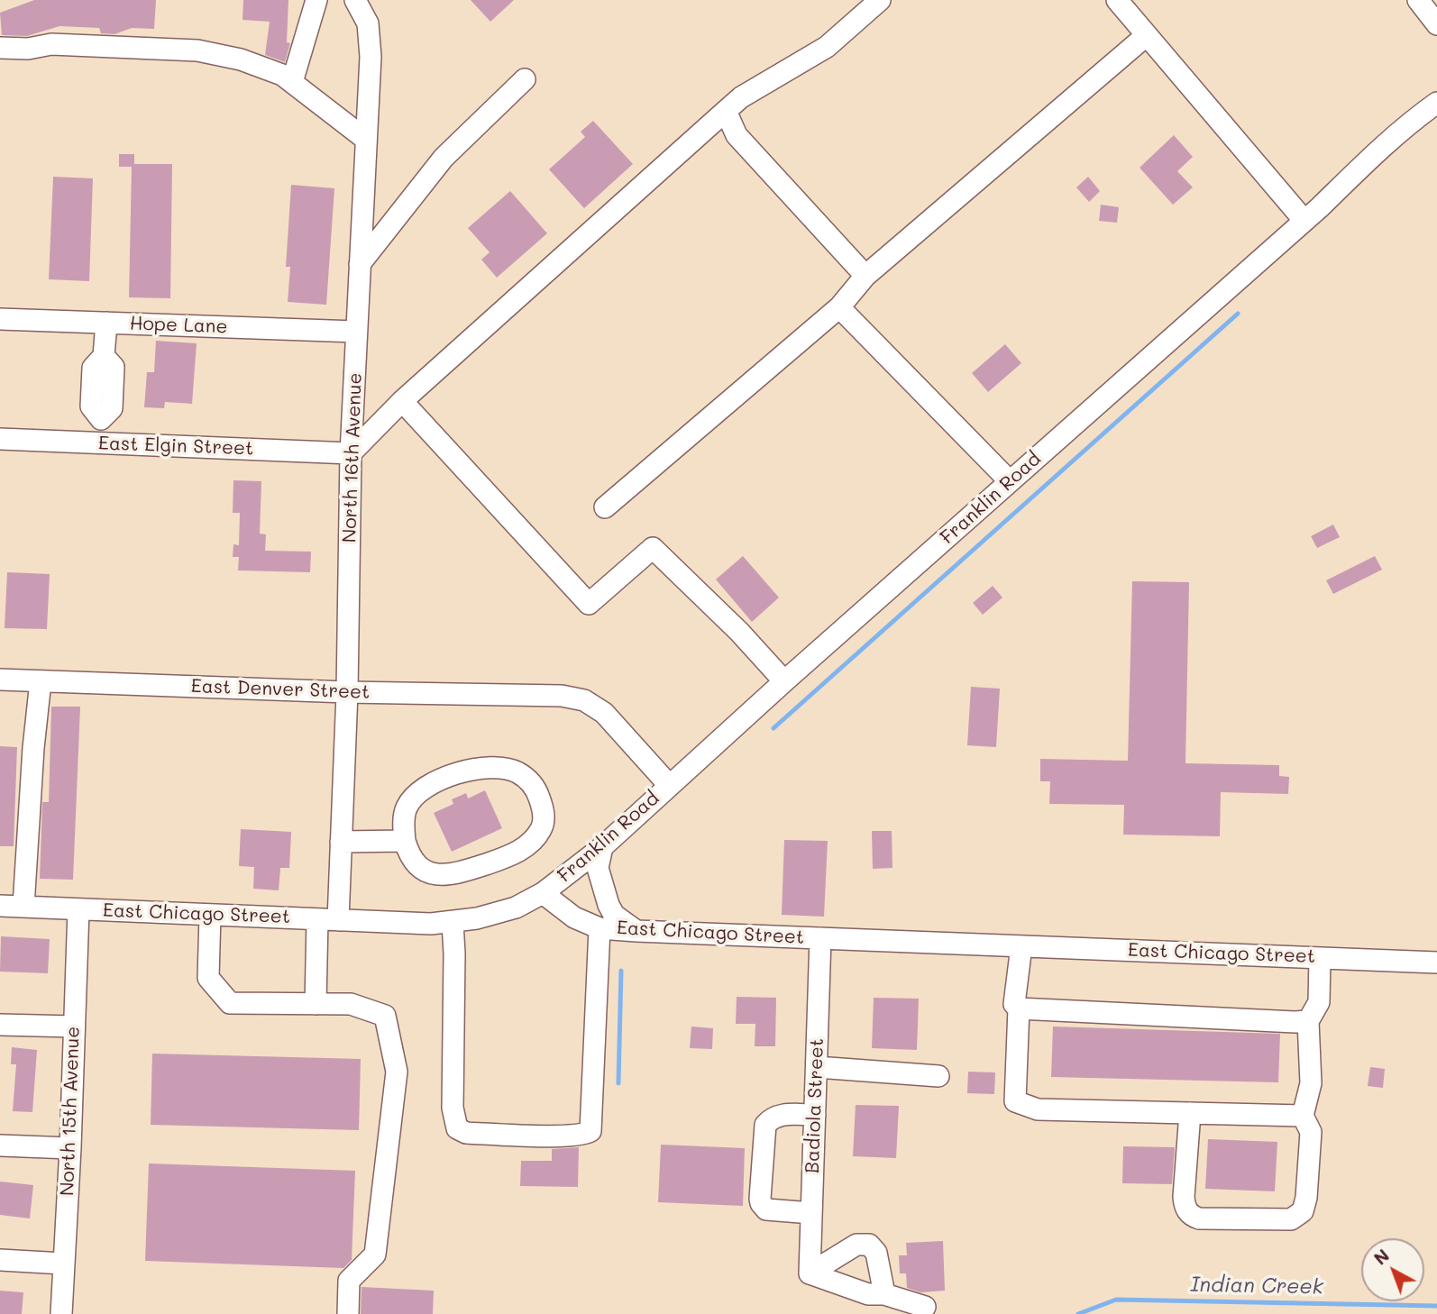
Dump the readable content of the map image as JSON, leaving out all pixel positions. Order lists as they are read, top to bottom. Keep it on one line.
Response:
{"streets":{"street":["Hope Lane","East Elgin Street","North 16th Avenue","Franklin Road","East Denver Street","East Chicago Street","Badiola Street","North 15th Avenue"]},"crossings":[["Hope Lane","North 16th Avenue"],["East Elgin Street","North 16th Avenue"],["North 16th Avenue","East Denver Street"],["North 16th Avenue","East Chicago Street"],["Franklin Road","East Denver Street"],["Franklin Road","East Chicago Street"],["East Chicago Street","Badiola Street"],["East Chicago Street","North 15th Avenue"]],"water":["Indian Creek"],"north":"top left"}
